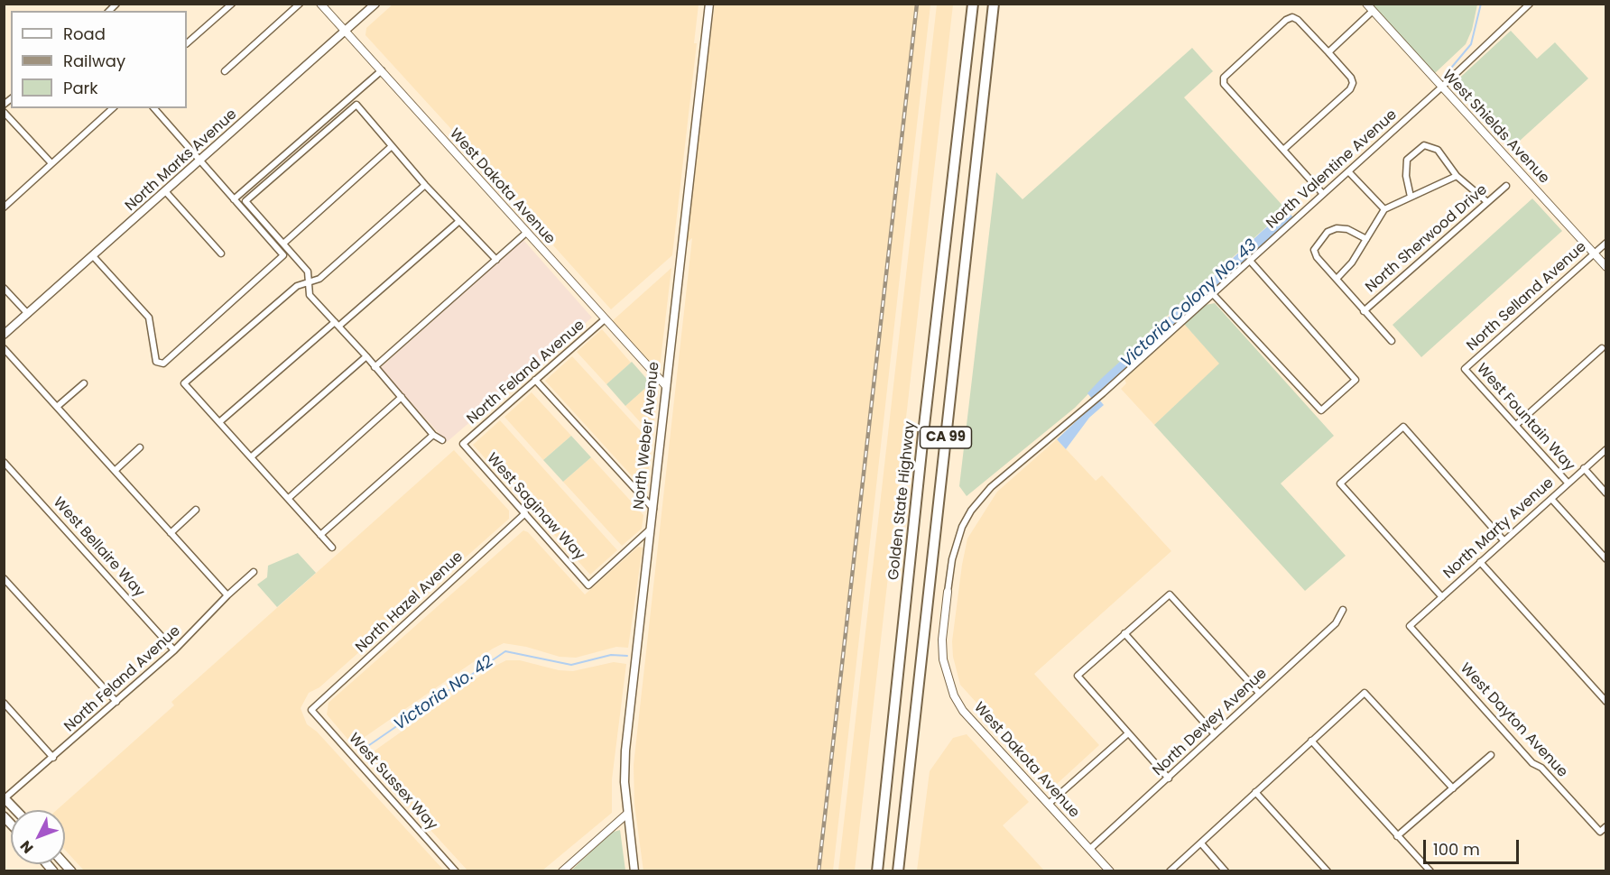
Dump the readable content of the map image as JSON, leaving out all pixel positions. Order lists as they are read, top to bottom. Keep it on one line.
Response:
{"streets":{"highway":["CA 99","Golden State Highway"],"main road":["North Marks Avenue","North Weber Avenue"],"street":["West Shields Avenue","North Valentine Avenue","West Dakota Avenue","North Sherwood Drive","North Selland Avenue","North Feland Avenue","West Fountain Way","West Saginaw Way","North Marty Avenue","West Bellaire Way","North Hazel Avenue","West Dayton Avenue","North Dewey Avenue","West Sussex Way"]},"crossings":[["West Shields Avenue","North Valentine Avenue"],["West Shields Avenue","North Selland Avenue"],["North Marks Avenue","West Dakota Avenue"],["North Valentine Avenue","West Dakota Avenue"],["West Dakota Avenue","North Feland Avenue"],["West Dakota Avenue","North Weber Avenue"],["West Dakota Avenue","North Dewey Avenue"],["North Selland Avenue","West Fountain Way"],["North Feland Avenue","West Saginaw Way"],["North Feland Avenue","West Bellaire Way"],["West Fountain Way","North Marty Avenue"],["North Weber Avenue","West Saginaw Way"],["West Saginaw Way","North Hazel Avenue"],["North Marty Avenue","West Dayton Avenue"],["North Hazel Avenue","West Sussex Way"]],"water":["Victoria Colony No. 43","Victoria No. 42"],"legend":["Road","Railway","Park"],"scale_bar":"100 m","north":"bottom left"}
